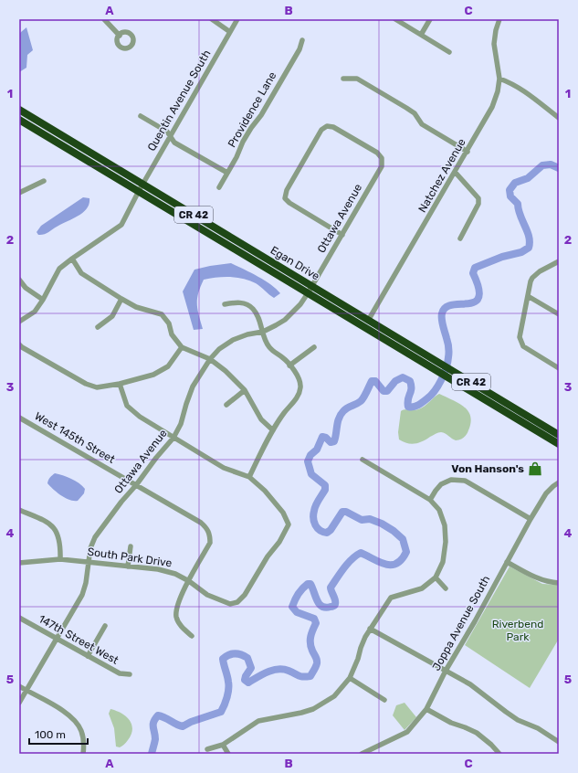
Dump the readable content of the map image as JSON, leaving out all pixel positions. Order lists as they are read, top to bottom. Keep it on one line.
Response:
{"streets":{"highway":["CR 42","Egan Drive"],"street":["Quentin Avenue South","Providence Lane","Natchez Avenue","Ottawa Avenue","West 145th Street","South Park Drive","Joppa Avenue South","147th Street West"]},"crossings":[["Quentin Avenue South","Egan Drive"],["Natchez Avenue","Egan Drive"],["Ottawa Avenue","Egan Drive"],["Ottawa Avenue","West 145th Street"],["Ottawa Avenue","South Park Drive"],["Ottawa Avenue","147th Street West"],["West 145th Street","South Park Drive"]],"parks":["Riverbend Park"],"places":{"shop":["Von Hanson's"]},"scale_bar":"100 m","grid":{"columns":["A","B","C"],"rows":["1","2","3","4","5"]}}
